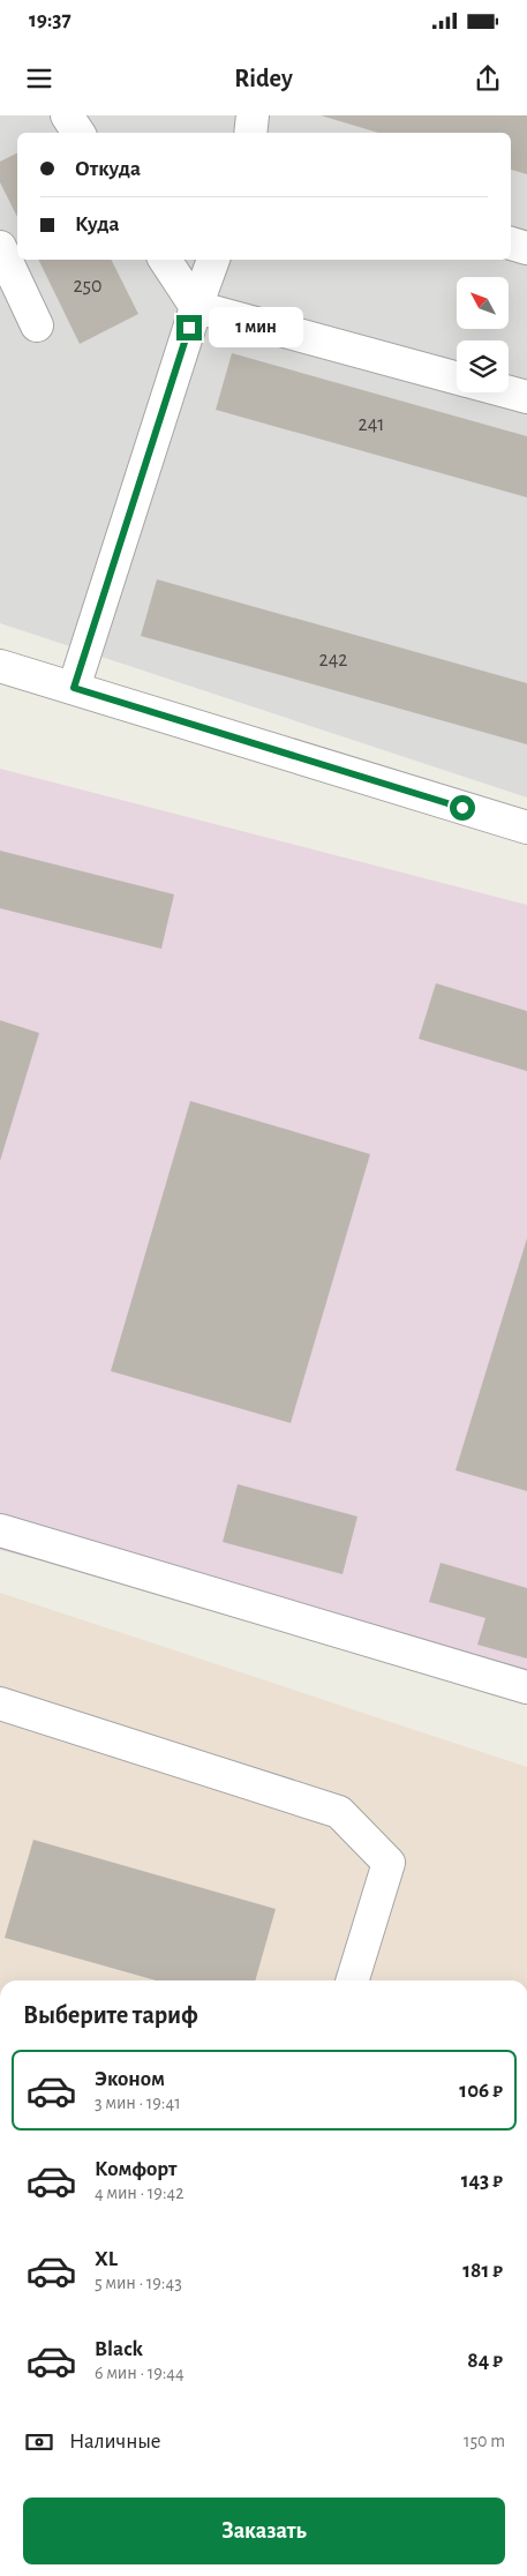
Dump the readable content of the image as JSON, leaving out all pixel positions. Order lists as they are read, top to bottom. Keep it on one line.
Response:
{"house_numbers":["250","241","242"],"north":"top left","page":{"status":"19:37","header":"Ridey","banner":["Откуда","Куда"],"bubble":"1 мин","heading":"Выберите тариф","list":[{"name":"Эконом","note":"3 мин · 19:41","value":"106 ₽"},{"name":"Комфорт","note":"4 мин · 19:42","value":"143 ₽"},{"name":"XL","note":"5 мин · 19:43","value":"181 ₽"},{"name":"Black","note":"6 мин · 19:44","value":"84 ₽"}],"pay":["Наличные","150 m"],"buttons":"Заказать"}}
